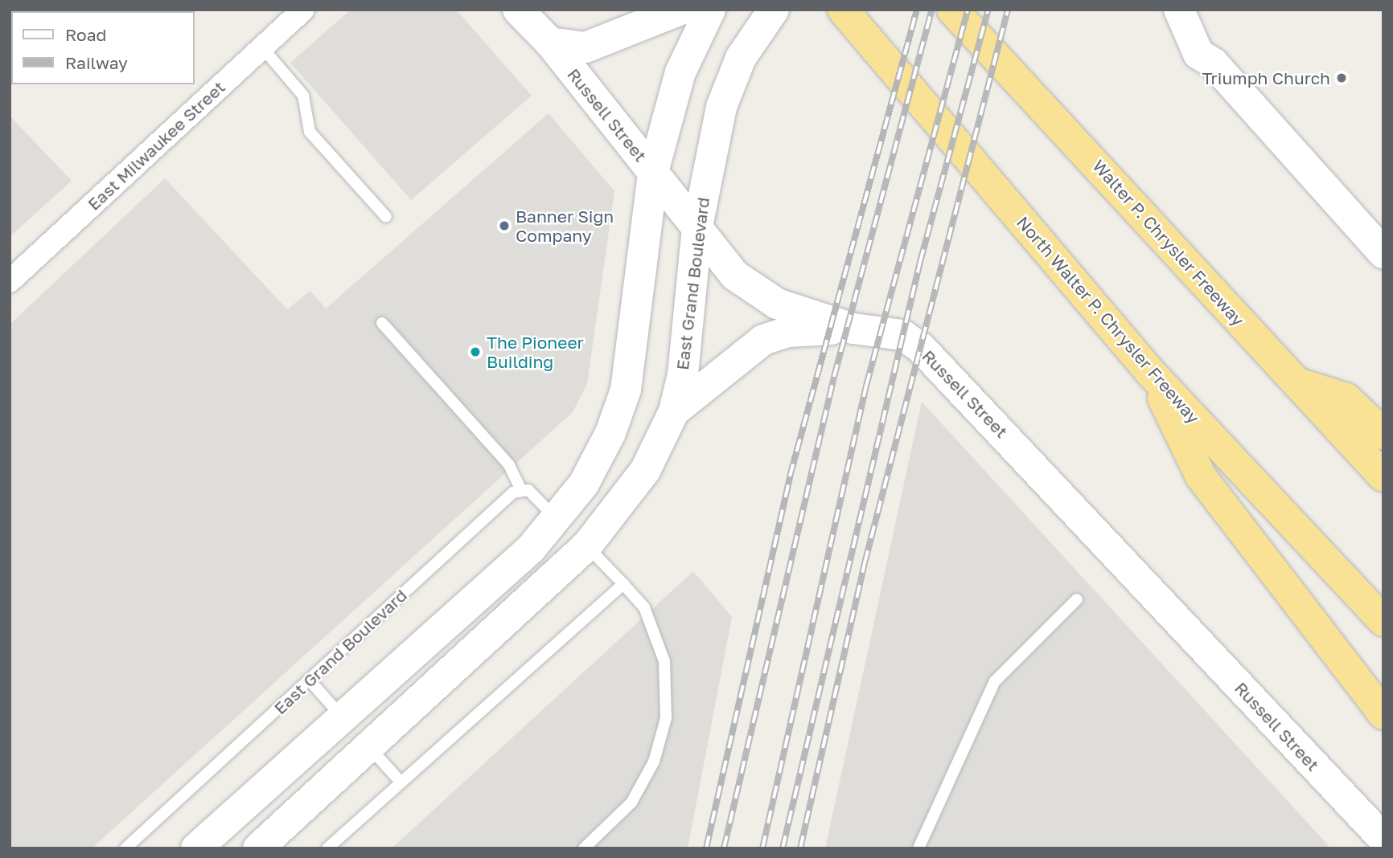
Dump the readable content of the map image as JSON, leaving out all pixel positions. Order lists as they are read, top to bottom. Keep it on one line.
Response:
{"streets":{"highway":["Walter P. Chrysler Freeway","North Walter P. Chrysler Freeway"],"main road":["Russell Street","East Grand Boulevard"],"street":["East Milwaukee Street"]},"crossings":[["Russell Street","East Grand Boulevard"]],"places":["Triumph Church","Banner Sign Company","The Pioneer Building"],"legend":["Road","Railway"]}
